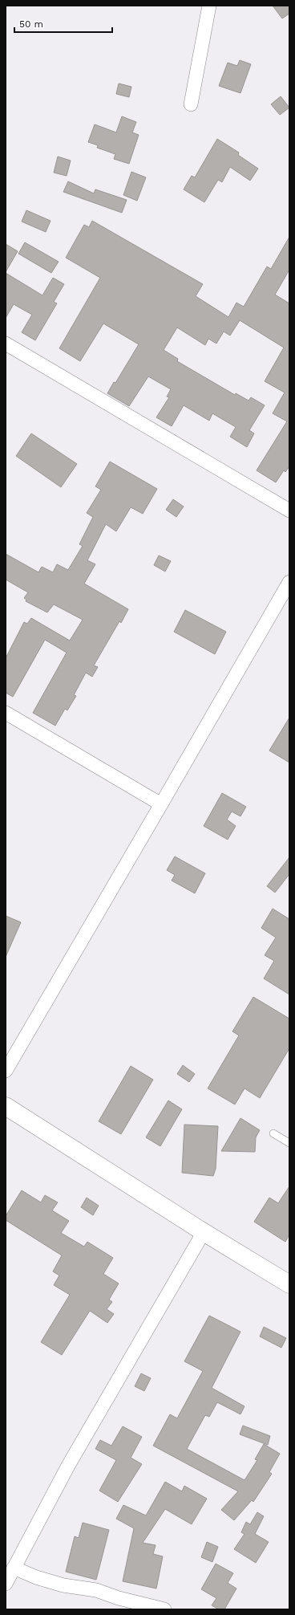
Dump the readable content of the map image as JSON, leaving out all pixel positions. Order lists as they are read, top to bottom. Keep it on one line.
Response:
{"scale_bar":"50 m"}
